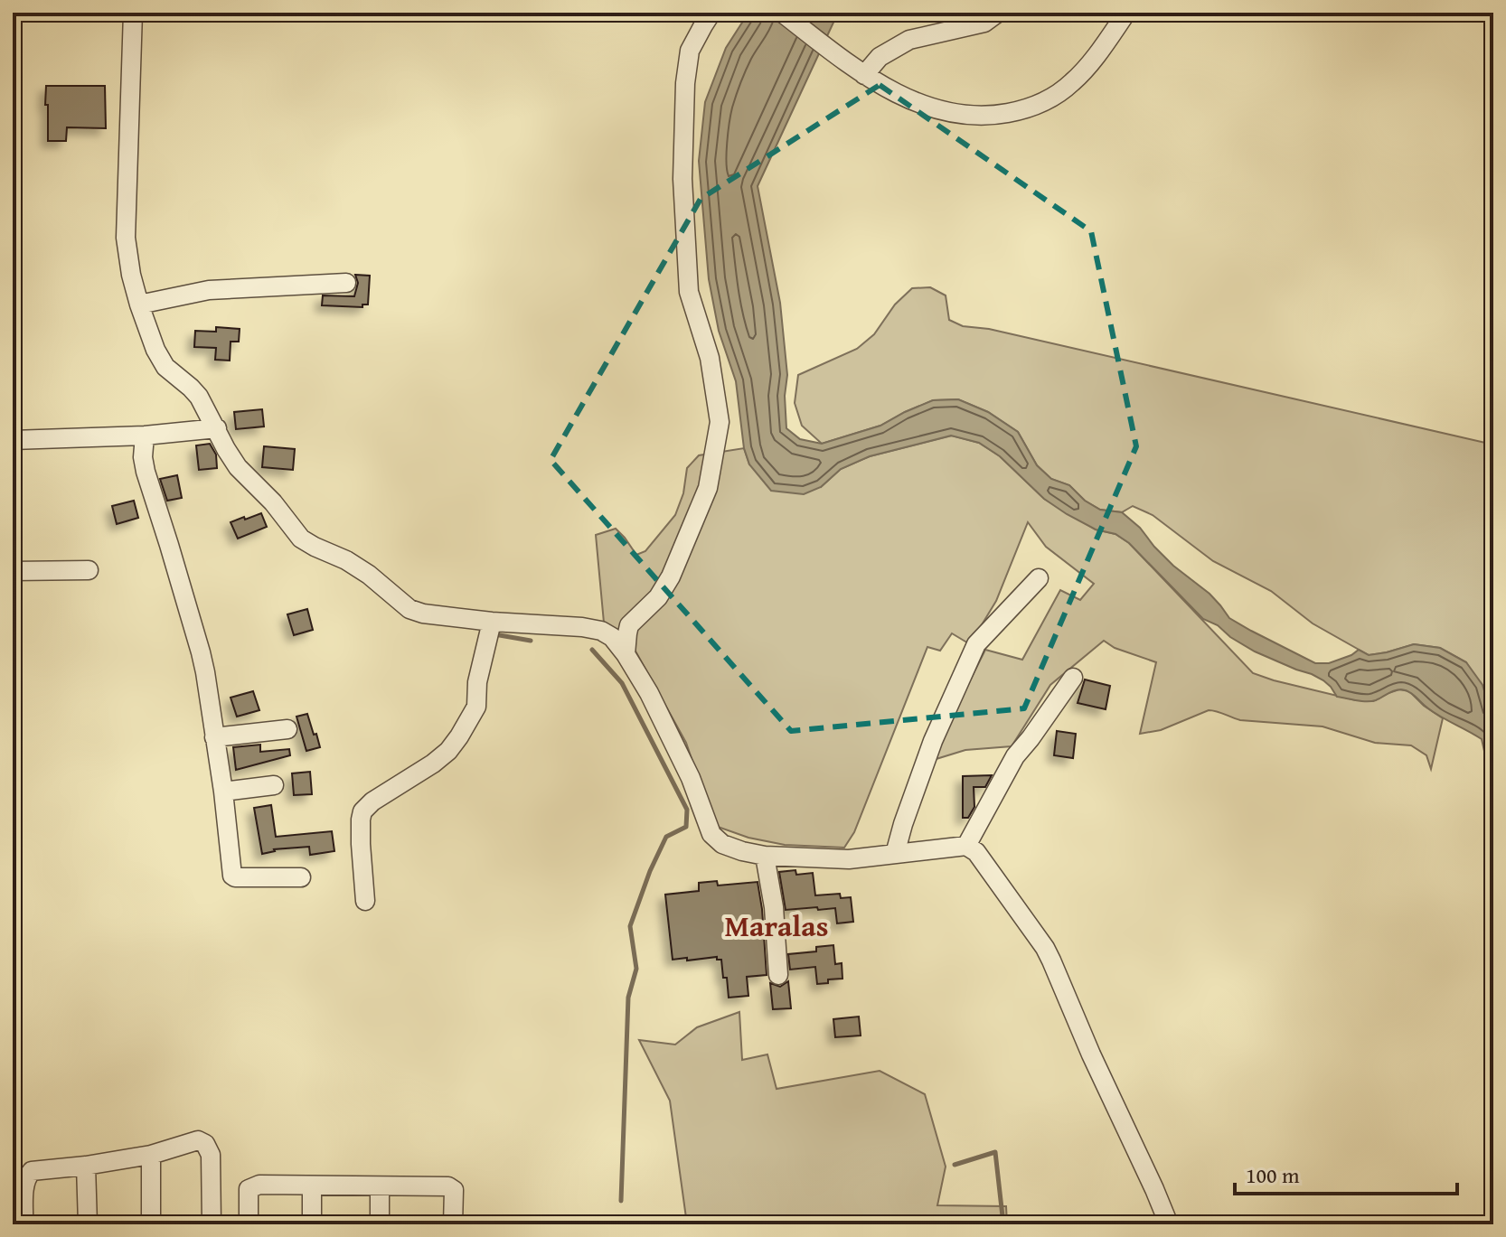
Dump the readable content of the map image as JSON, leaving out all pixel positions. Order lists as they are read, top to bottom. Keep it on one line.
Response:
{"districts":["Maralas"],"scale_bar":"100 m"}
